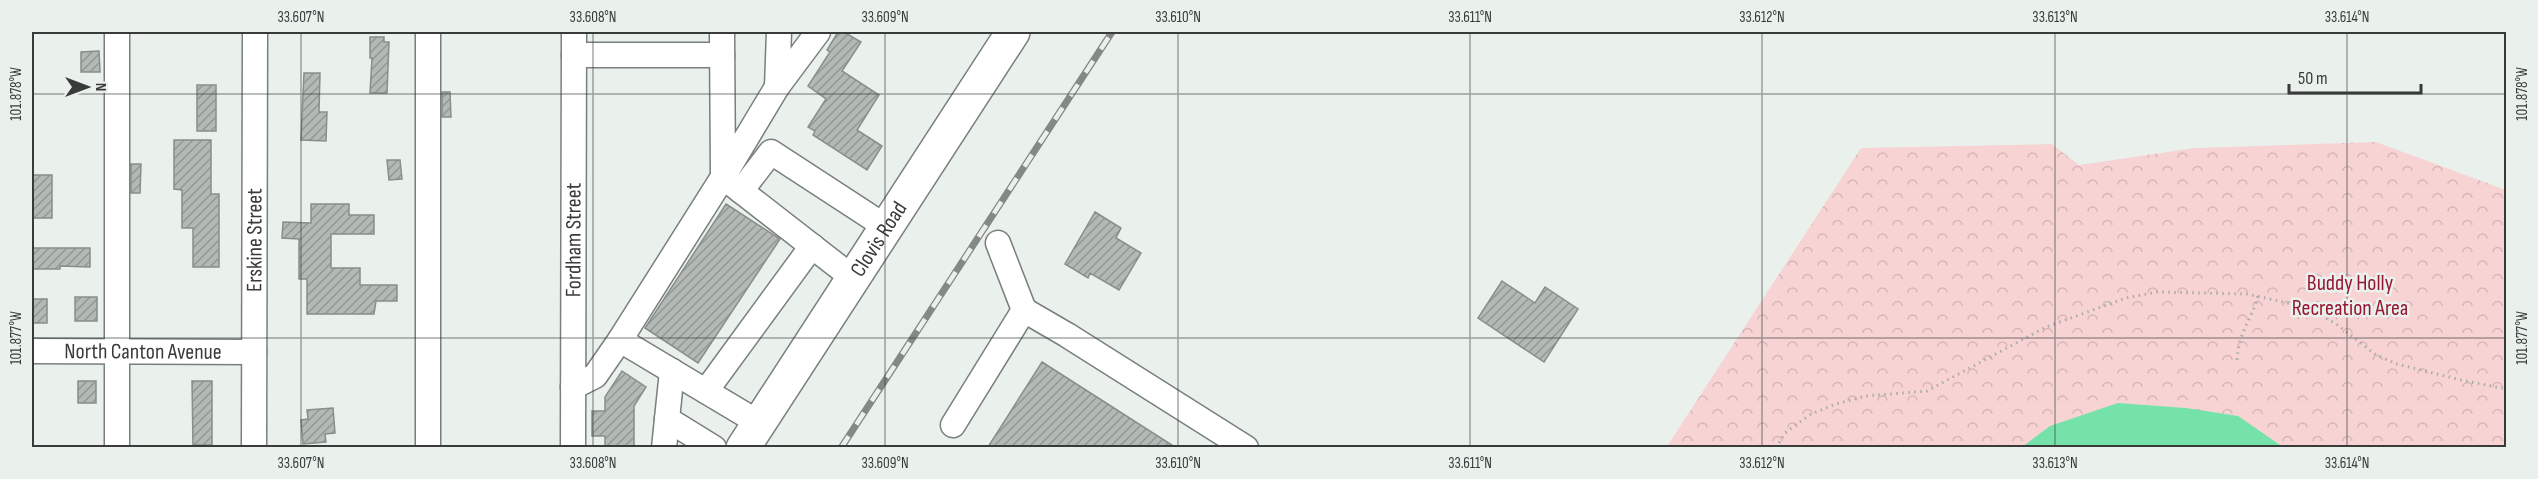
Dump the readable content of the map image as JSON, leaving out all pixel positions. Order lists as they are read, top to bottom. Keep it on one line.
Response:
{"streets":{"highway":["Clovis Road"],"street":["Erskine Street","Fordham Street","North Canton Avenue"]},"crossings":[["Erskine Street","North Canton Avenue"]],"parks":["Buddy Holly Recreation Area"],"scale_bar":"50 m","north":"right","coordinates":["33.607°N","33.608°N","33.609°N","33.610°N","33.611°N","33.612°N","33.613°N","33.614°N","101.878°W","101.877°W"]}
